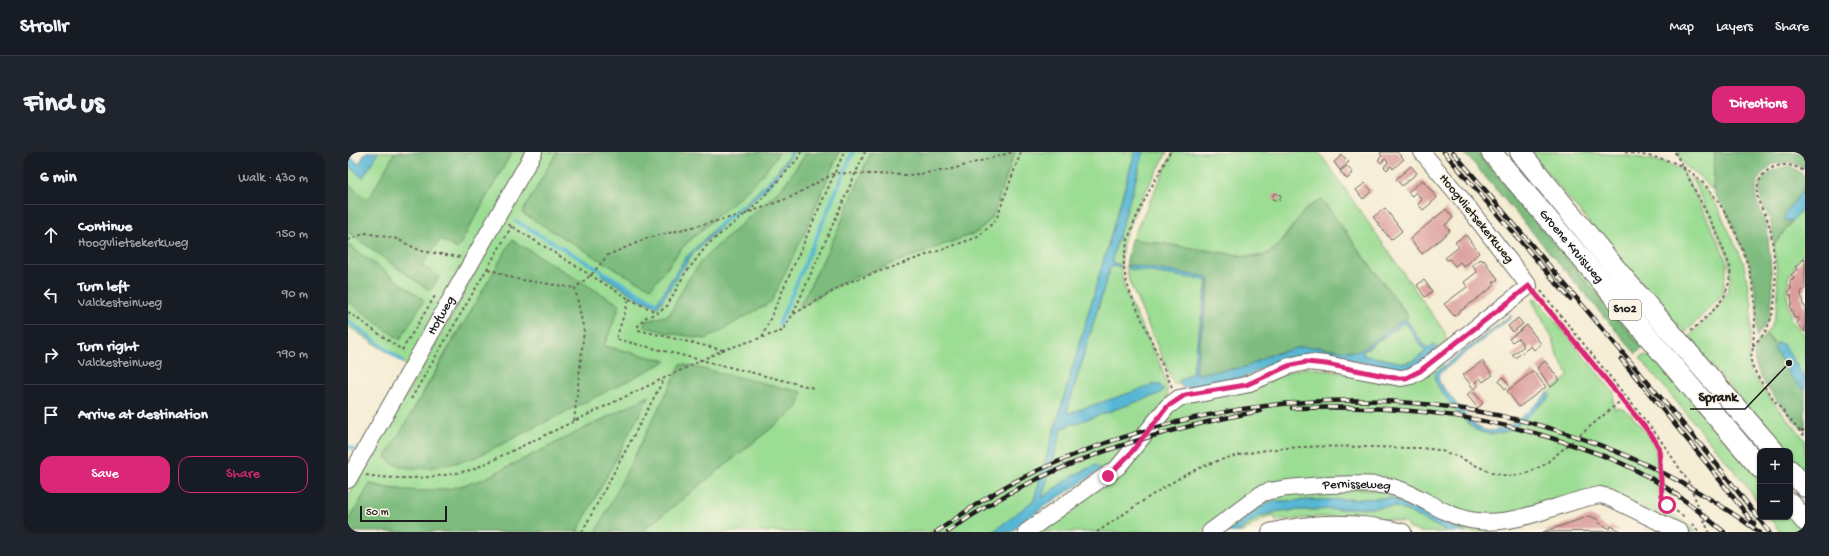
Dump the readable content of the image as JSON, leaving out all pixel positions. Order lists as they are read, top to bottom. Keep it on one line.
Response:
{"streets":{"main road":["Groene Kruisweg","S102"],"street":["Hoogvlietsekerkweg","Hofweg","Pernisseweg"]},"places":["Sprank"],"scale_bar":"50 m","page":{"header":"Strollr","nav":["Map","Layers","Share"],"buttons":["Directions",["Save","Share"]],"title":"Find us","heading":["6 min","Walk · 430 m"],"list":[["Continue","Hoogvlietsekerkweg","150 m"],["Turn left","Valckesteinweg","90 m"],["Turn right","Valckesteinweg","190 m"],"Arrive at destination"],"map_buttons":["+","−"],"scale":"50 m"}}
